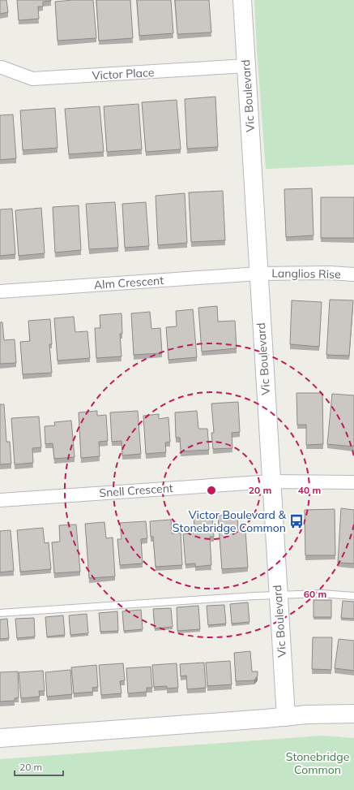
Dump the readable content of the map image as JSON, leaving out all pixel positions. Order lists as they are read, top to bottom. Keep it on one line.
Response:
{"streets":{"street":["Victor Place","Vic Boulevard","Langlios Rise","Alm Crescent","Snell Crescent"]},"crossings":[["Victor Place","Vic Boulevard"],["Vic Boulevard","Langlios Rise"],["Vic Boulevard","Alm Crescent"],["Vic Boulevard","Snell Crescent"],["Langlios Rise","Alm Crescent"]],"parks":["Stonebridge Common"],"places":{"bus stop":["Victor Boulevard & Stonebridge Common"]},"scale_bar":"20 m","rings":["20 m","40 m","60 m"]}
